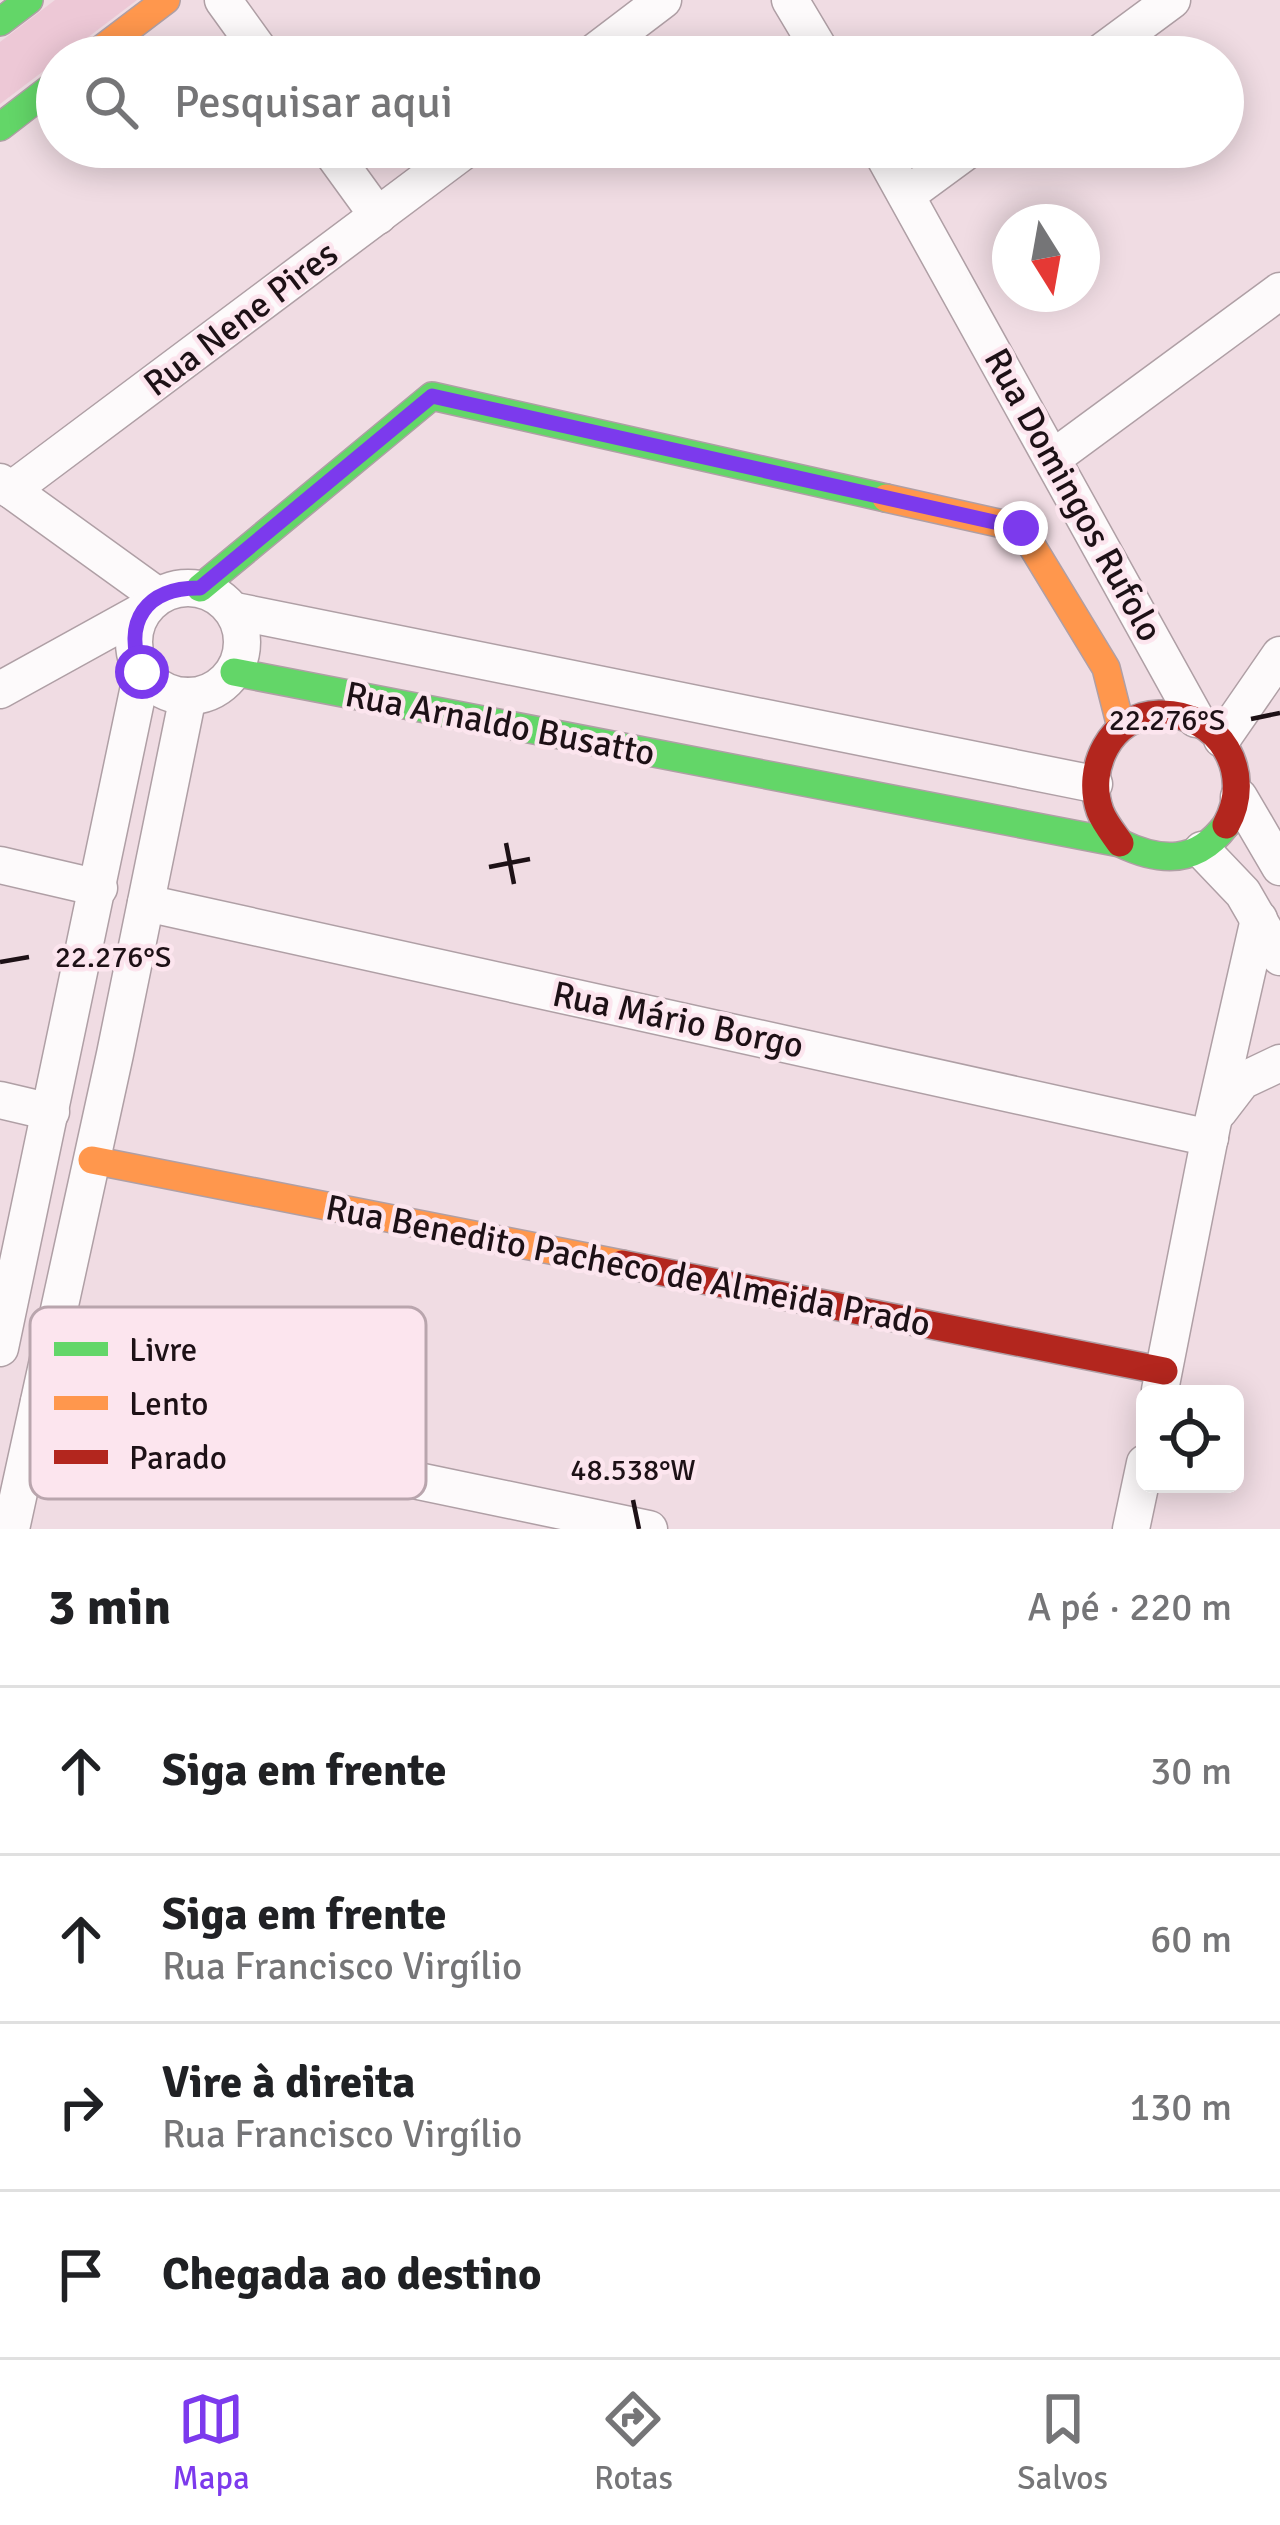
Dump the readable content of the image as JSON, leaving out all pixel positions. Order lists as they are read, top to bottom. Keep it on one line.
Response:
{"streets":{"street":["Rua Nene Pires","Rua Domingos Rufolo","Rua Arnaldo Busatto","Rua Mário Borgo","Rua Benedito Pacheco de Almeida Prado"]},"crossings":[["Rua Domingos Rufolo","Rua Arnaldo Busatto"]],"legend":["Livre","Lento","Parado"],"north":"bottom","page":{"search":"Pesquisar aqui","heading":["3 min","A pé · 220 m"],"list":[["Siga em frente","30 m"],["Siga em frente","Rua Francisco Virgílio","60 m"],["Vire à direita","Rua Francisco Virgílio","130 m"],"Chegada ao destino"],"nav":["Mapa","Rotas","Salvos"]},"coordinates":["22.276°S","48.538°W"]}
